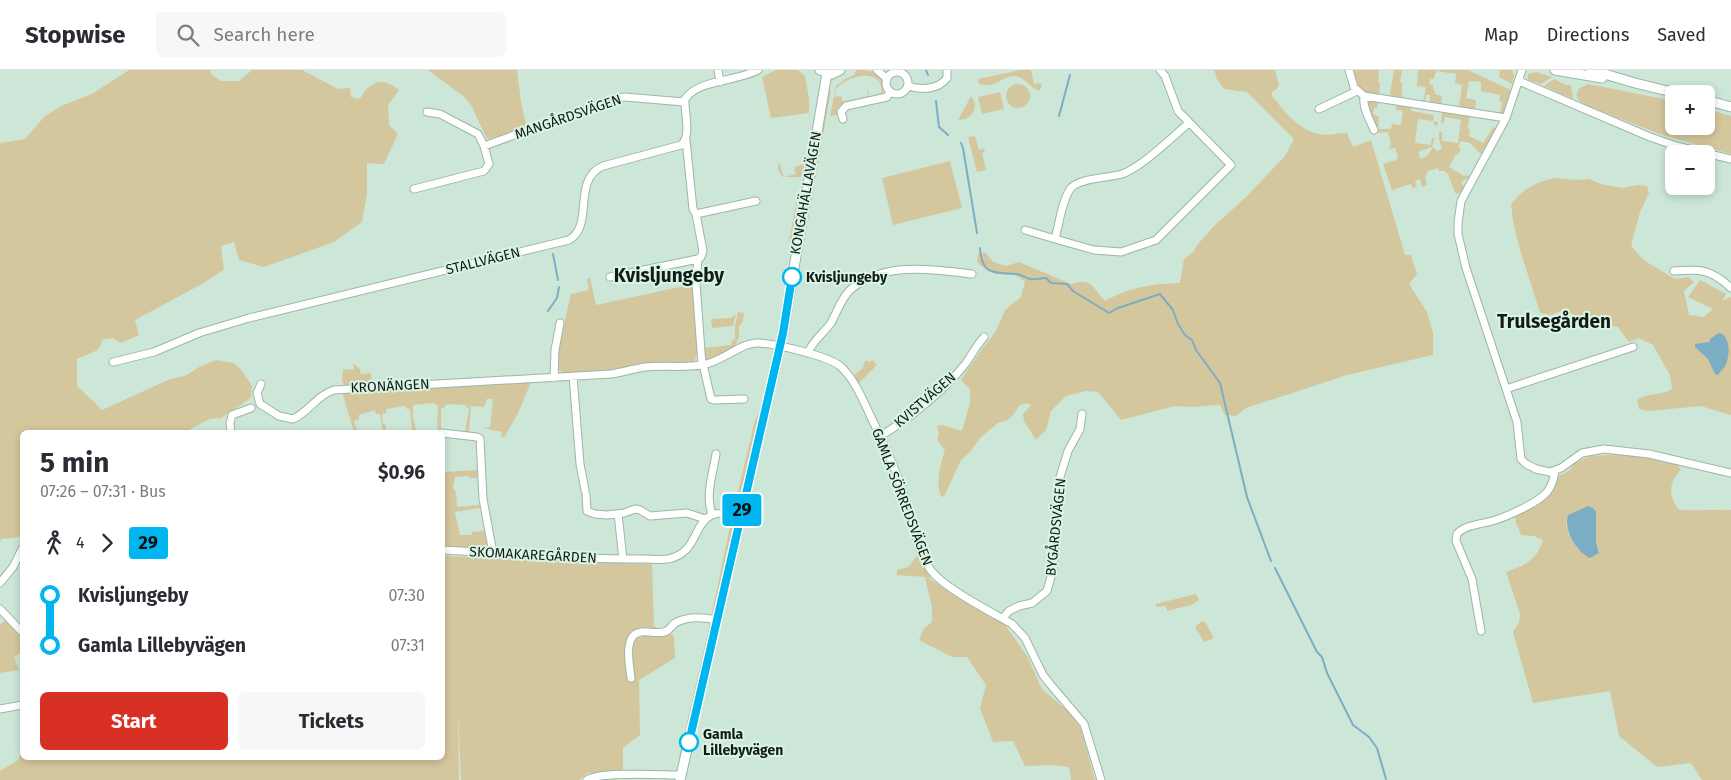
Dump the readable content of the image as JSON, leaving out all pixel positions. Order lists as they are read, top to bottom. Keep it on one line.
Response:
{"streets":{"street":["MANGÅRDSVÄGEN","KONGAHÄLLAVÄGEN","STALLVÄGEN","KRONÄNGEN","KVISTVÄGEN","GAMLA SÖRREDSVÄGEN","BYGÅRDSVÄGEN","SKOMAKAREGÅRDEN"]},"crossings":[["KONGAHÄLLAVÄGEN","KRONÄNGEN"],["KONGAHÄLLAVÄGEN","GAMLA SÖRREDSVÄGEN"],["KRONÄNGEN","GAMLA SÖRREDSVÄGEN"],["KVISTVÄGEN","GAMLA SÖRREDSVÄGEN"],["GAMLA SÖRREDSVÄGEN","BYGÅRDSVÄGEN"]],"districts":["Kvisljungeby","Trulsegården"],"places":["Kvisljungeby","Gamla Lillebyvägen"],"lines":["bus line 29"],"page":{"header":"Stopwise","search":"Search here","nav":["Map","Directions","Saved"],"on_map":"29","map_buttons":["+","−"],"heading":["5 min","07:26 – 07:31 · Bus","$0.96"],"legs":["4","29"],"list":[{"name":"Kvisljungeby","value":"07:30"},{"name":"Gamla Lillebyvägen","value":"07:31"}],"buttons":["Start","Tickets"]}}
